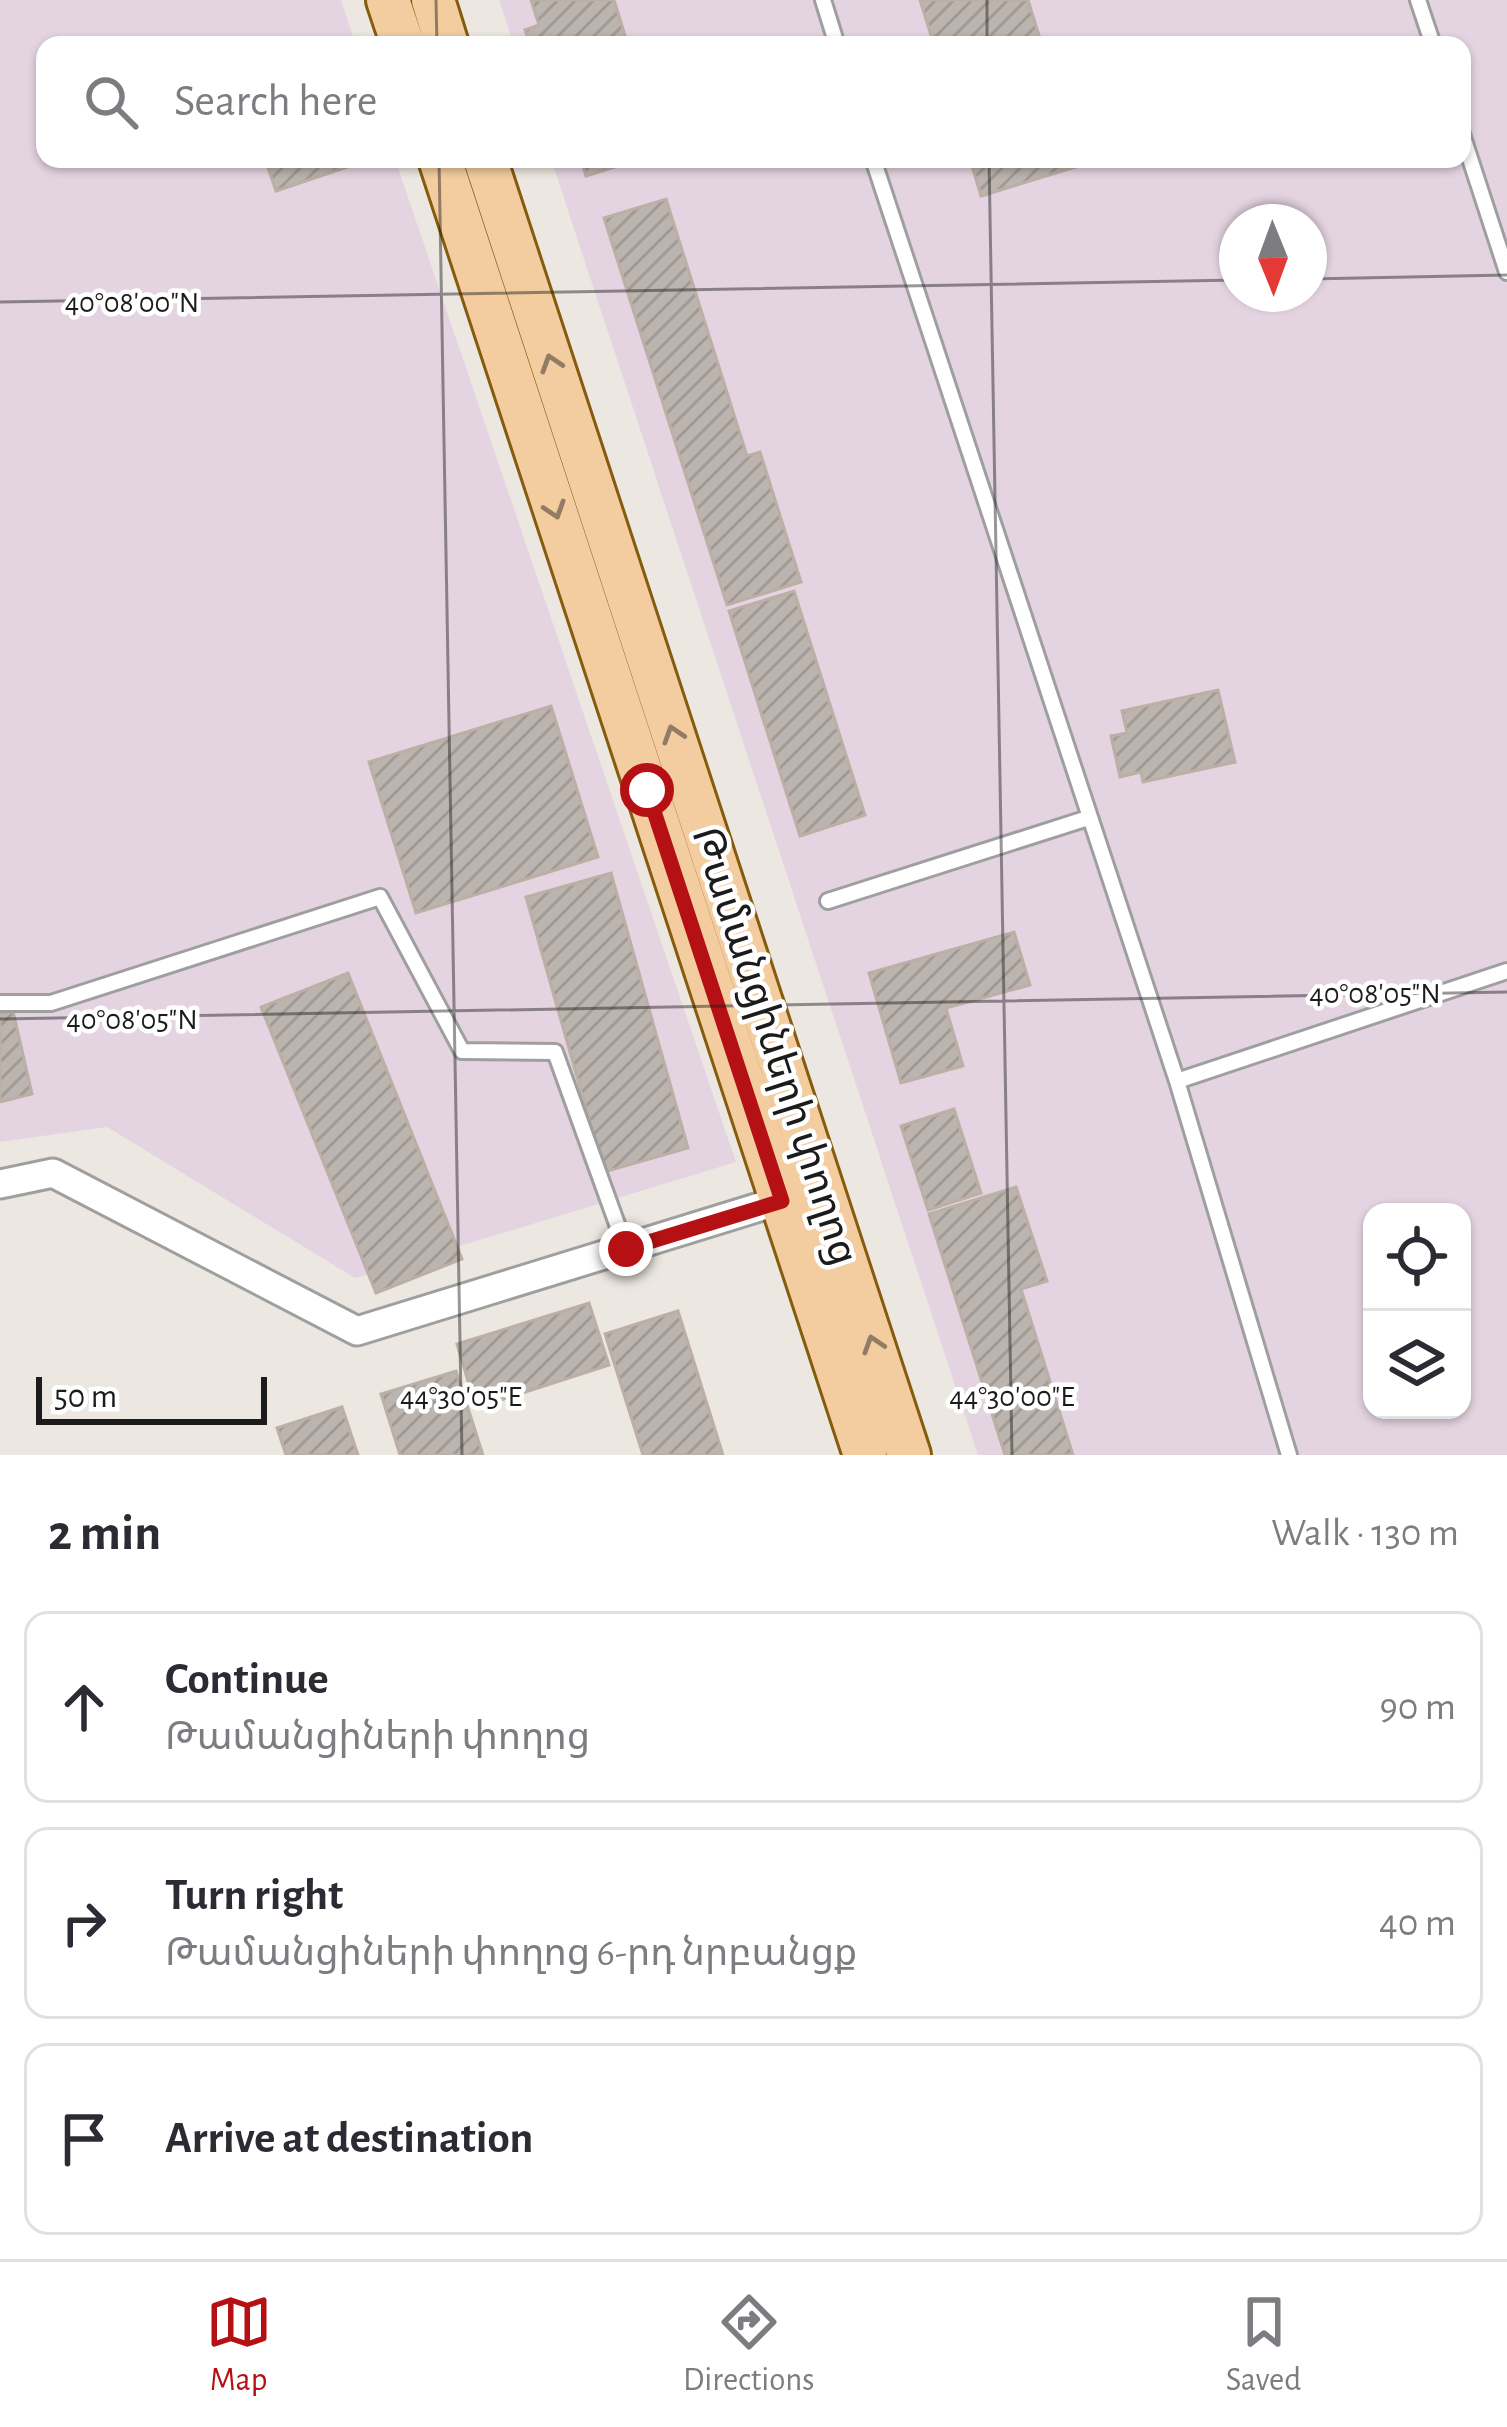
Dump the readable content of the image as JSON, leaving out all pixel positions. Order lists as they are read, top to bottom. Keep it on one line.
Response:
{"streets":{"main road":["Թամանցիների փողոց"]},"scale_bar":"50 m","north":"bottom","page":{"search":"Search here","scale":"50 m","heading":["2 min","Walk · 130 m"],"list":[["Continue","Թամանցիների փողոց","90 m"],["Turn right","Թամանցիների փողոց 6-րդ նրբանցք","40 m"],"Arrive at destination"],"nav":["Map","Directions","Saved"]},"coordinates":["40°08'00\"N","40°08'05\"N","44°30'05\"E","44°30'00\"E"]}
